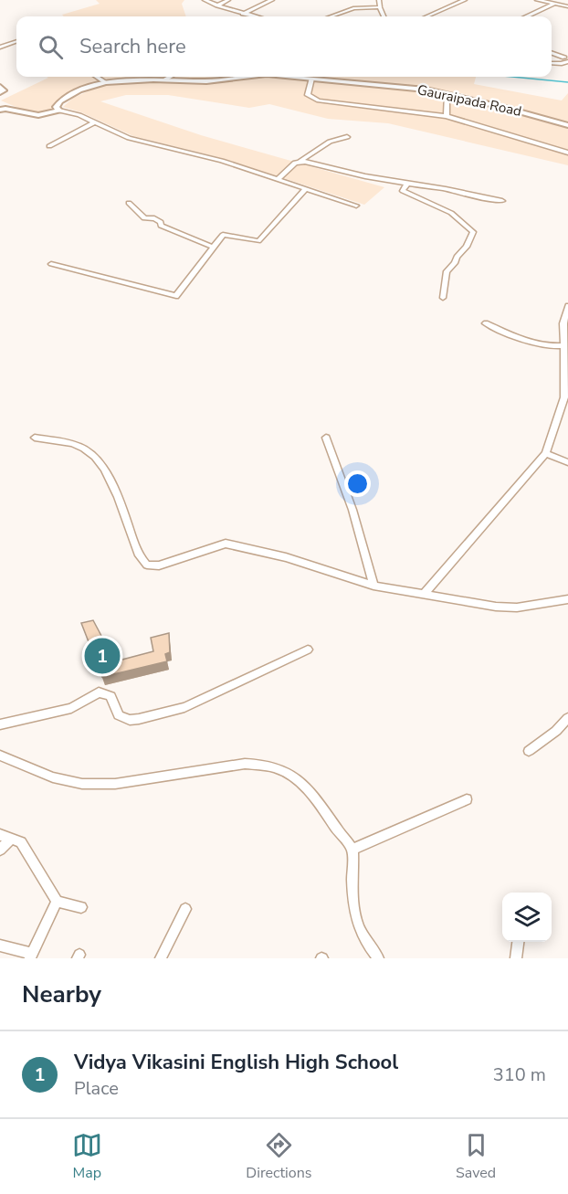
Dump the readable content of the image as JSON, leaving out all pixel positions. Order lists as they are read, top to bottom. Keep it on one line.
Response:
{"streets":{"street":["Gauraipada Road"]},"page":{"search":"Search here","pins":"1","heading":"Nearby","list":[{"mark":"1","name":"Vidya Vikasini English High School","note":"Place","value":"310 m"}],"nav":["Map","Directions","Saved"]}}
